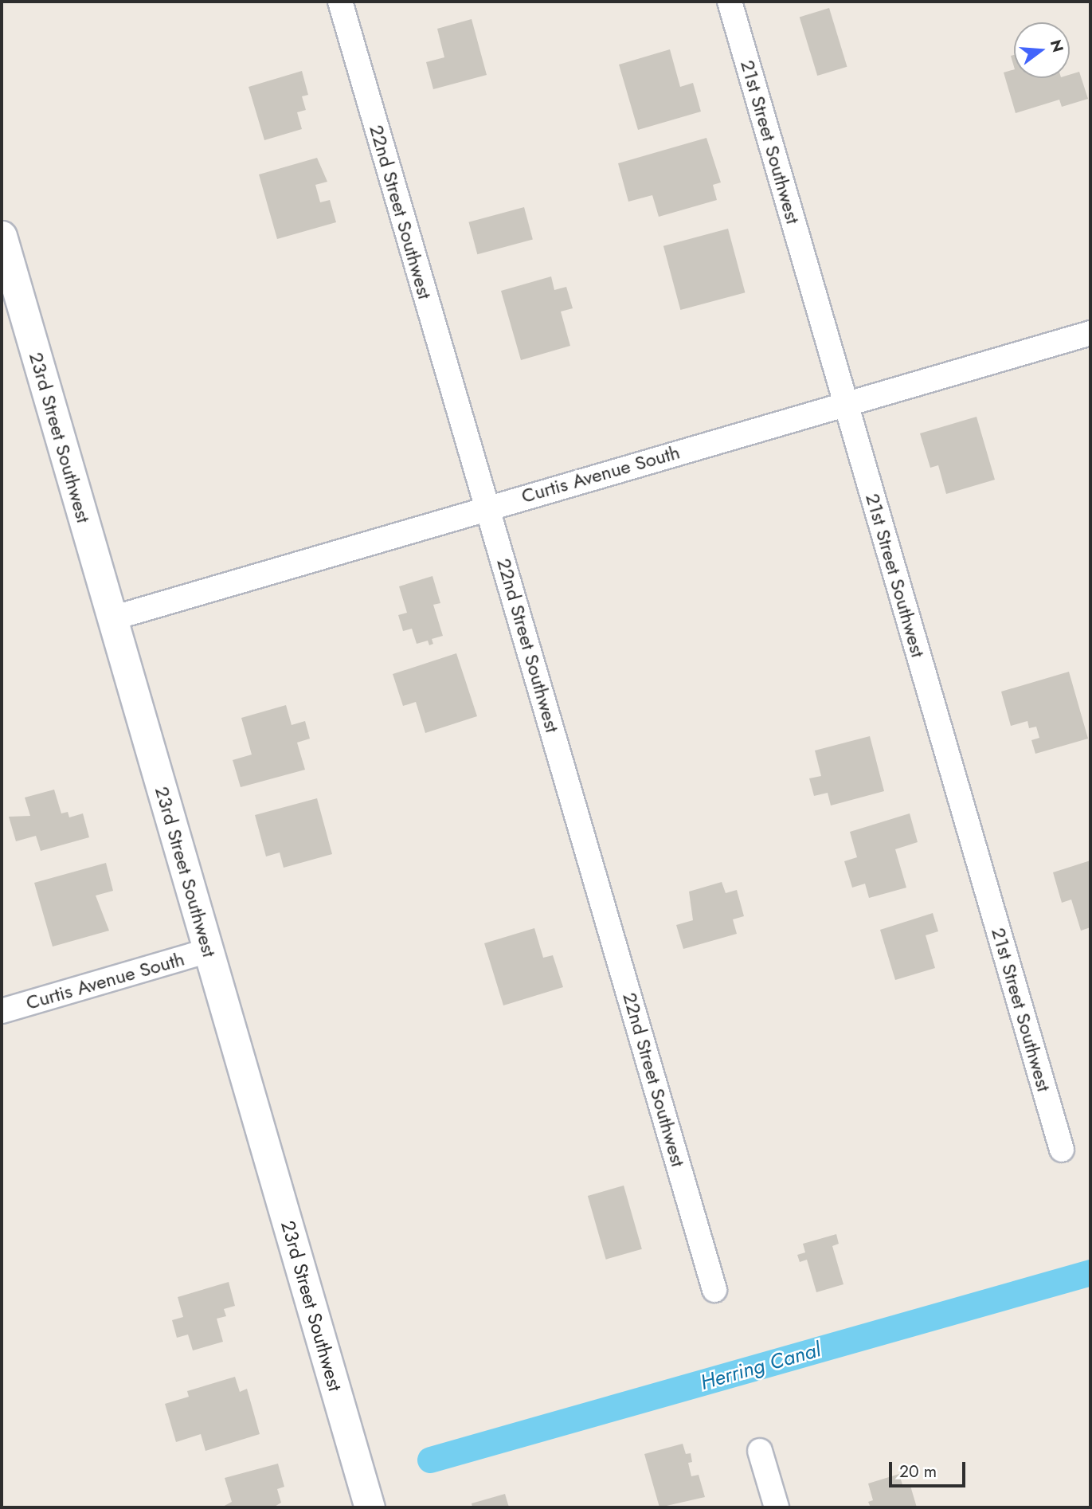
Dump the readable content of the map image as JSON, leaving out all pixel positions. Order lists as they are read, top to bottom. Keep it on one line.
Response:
{"streets":{"street":["21st Street Southwest","22nd Street Southwest","23rd Street Southwest","Curtis Avenue South"]},"crossings":[["21st Street Southwest","Curtis Avenue South"],["22nd Street Southwest","Curtis Avenue South"],["23rd Street Southwest","Curtis Avenue South"]],"water":["Herring Canal"],"scale_bar":"20 m","north":"right"}
